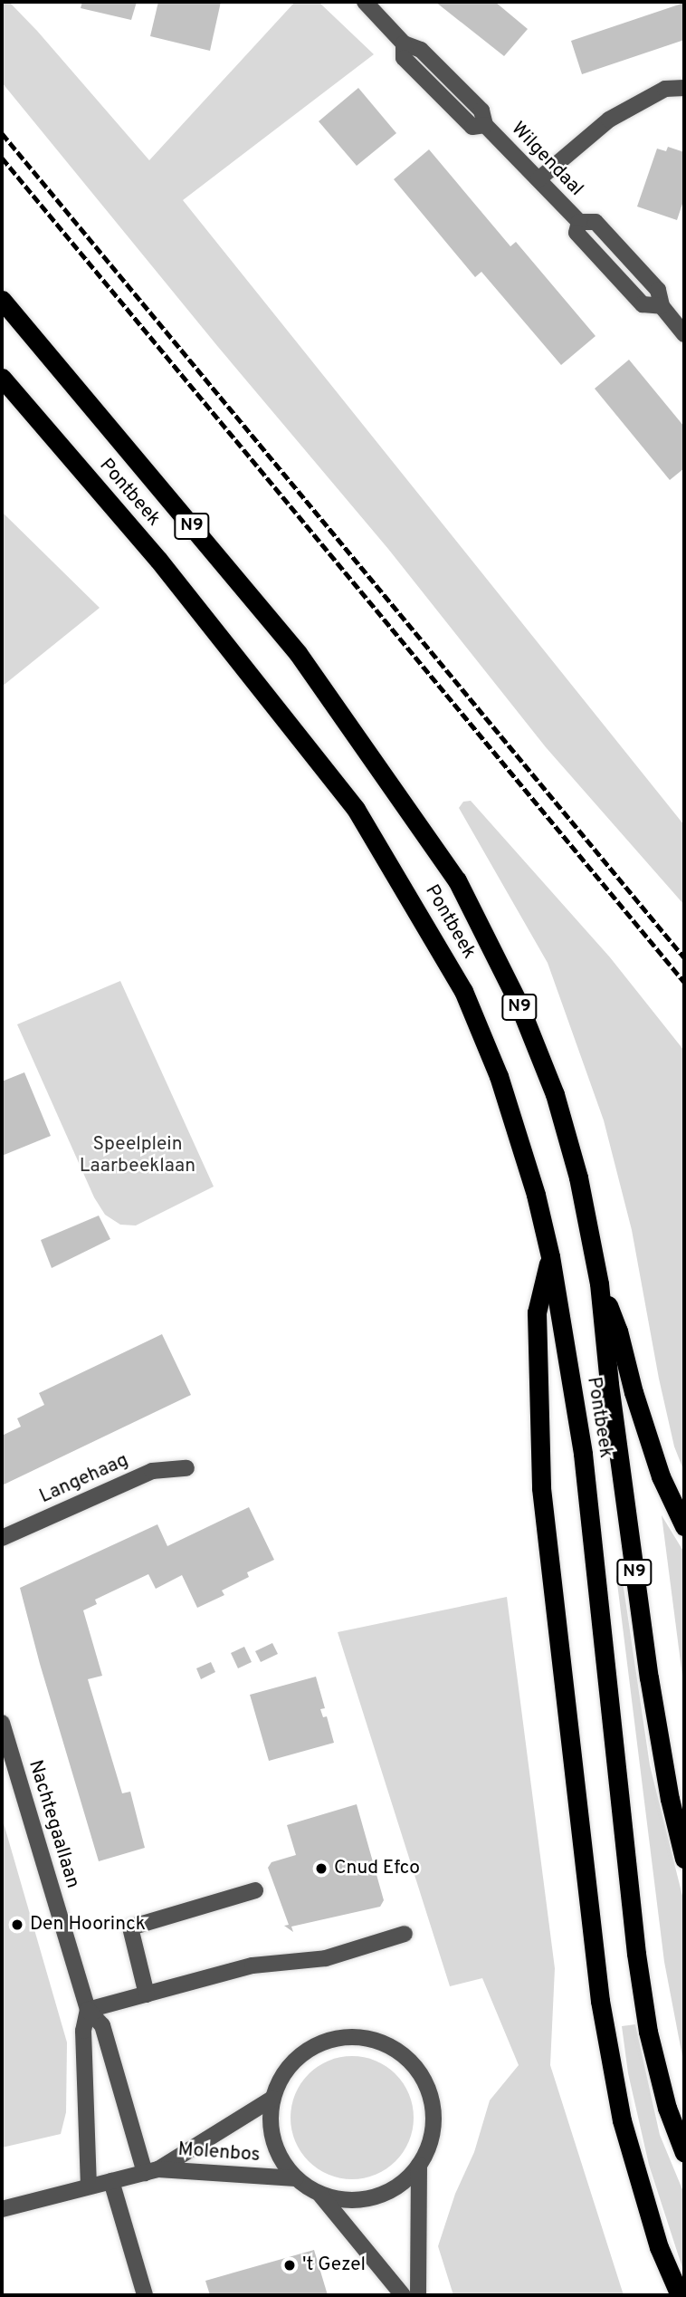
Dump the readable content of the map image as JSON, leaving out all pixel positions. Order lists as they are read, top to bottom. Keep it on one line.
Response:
{"streets":{"highway":["Pontbeek","N9"],"street":["Wilgendaal","Langehaag","Nachtegaallaan","Molenbos"]},"crossings":[["Nachtegaallaan","Molenbos"]],"parks":["Speelplein Laarbeeklaan"],"places":["Cnud Efco","Den Hoorinck","'t Gezel"]}
